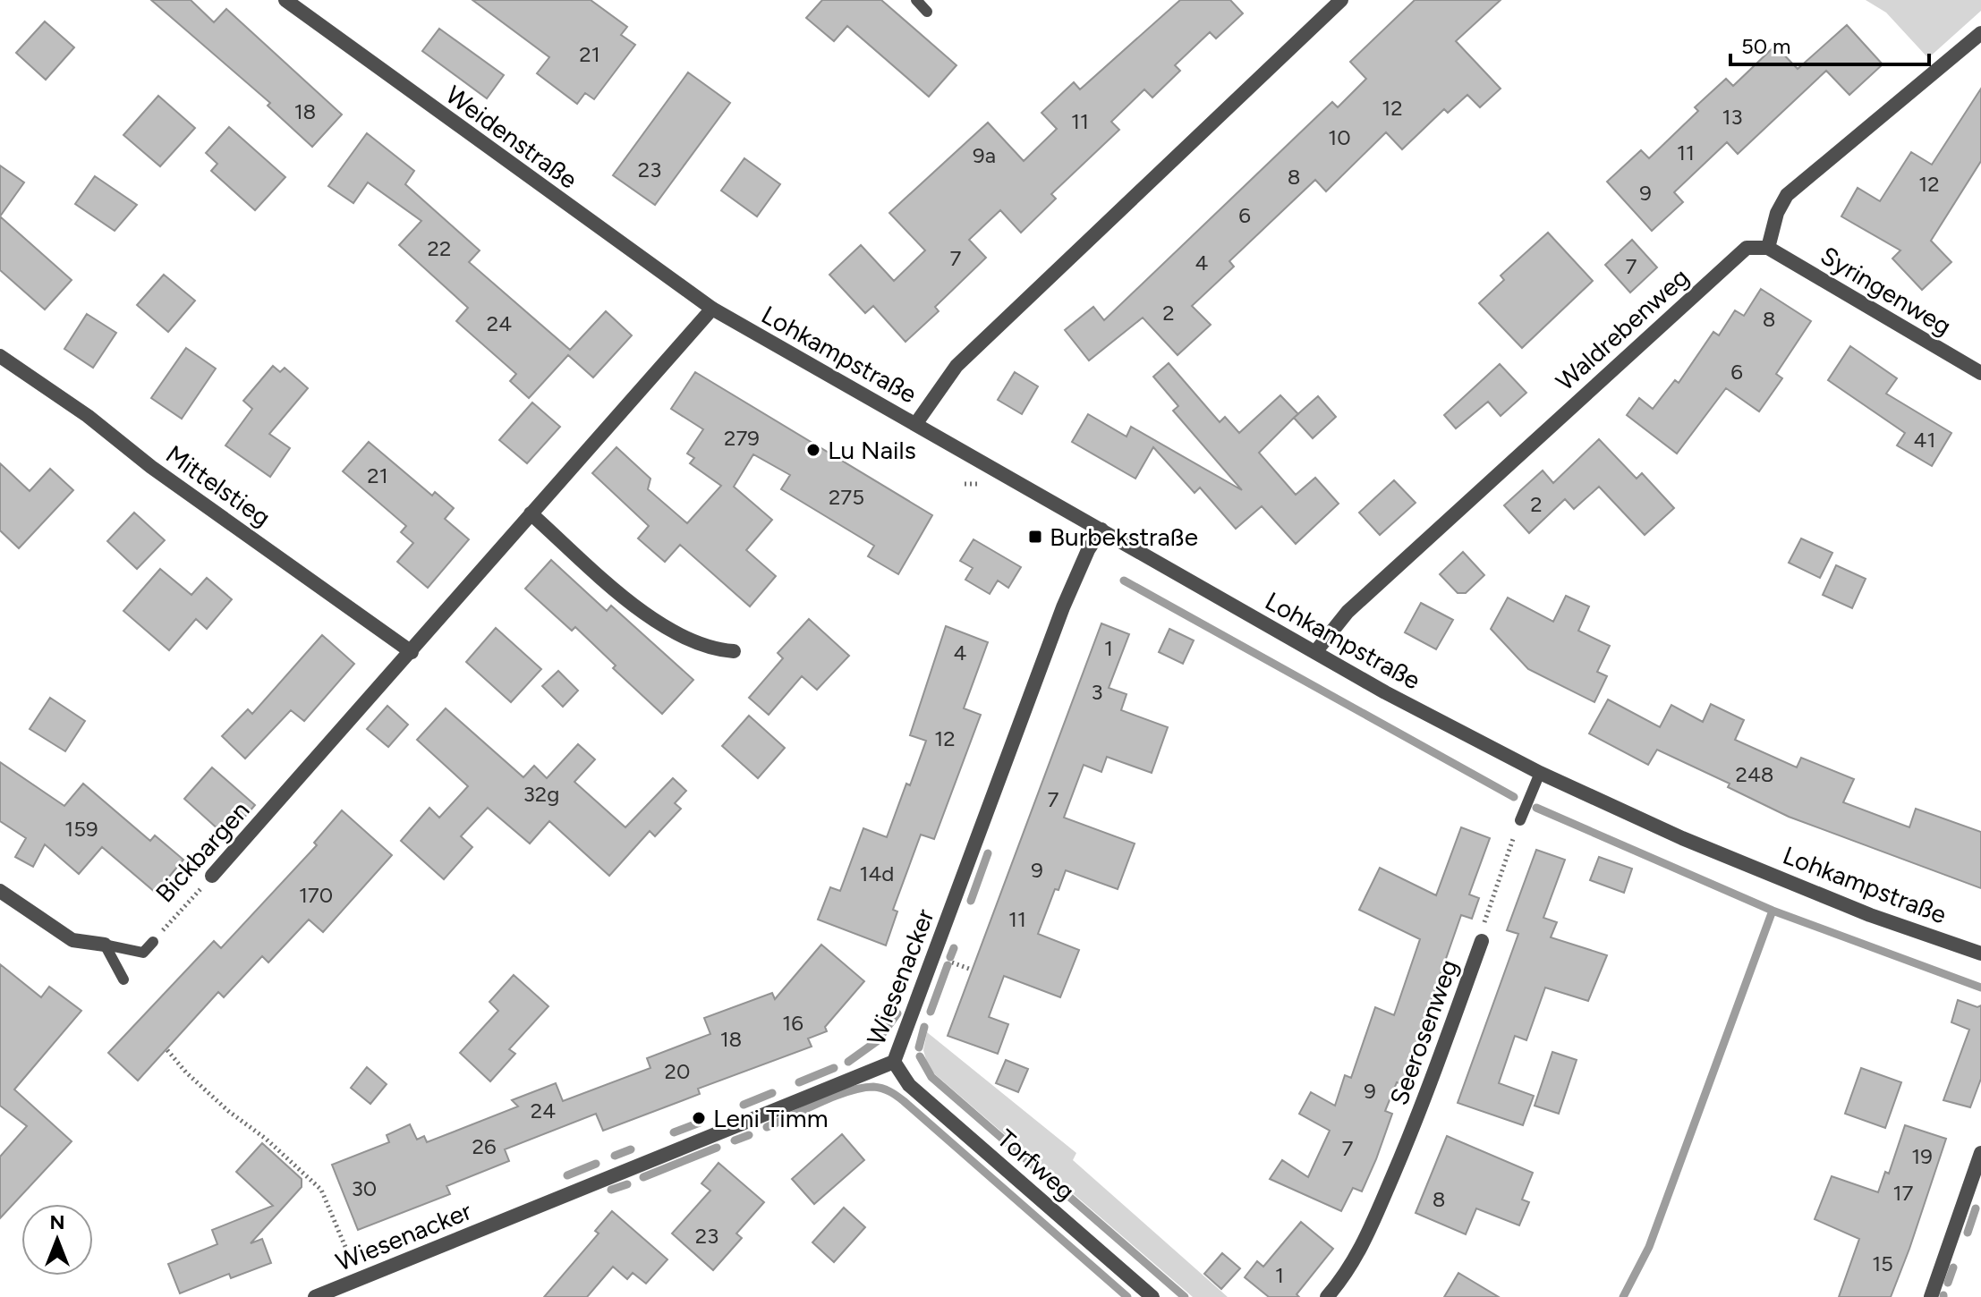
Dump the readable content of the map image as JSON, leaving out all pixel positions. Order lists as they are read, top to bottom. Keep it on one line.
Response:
{"streets":{"street":["Weidenstraße","Syringenweg","Waldrebenweg","Lohkampstraße","Mittelstieg","Bickbargen","Wiesenacker","Seerosenweg","Torfweg"]},"crossings":[["Weidenstraße","Lohkampstraße"],["Syringenweg","Waldrebenweg"],["Waldrebenweg","Lohkampstraße"],["Lohkampstraße","Wiesenacker"],["Mittelstieg","Bickbargen"],["Wiesenacker","Torfweg"]],"places":{"other":["Lu Nails","Leni Timm"],"transit":["Burbekstraße"]},"house_numbers":["21","12","18","13","11","10","11","9a","23","8","12","9","6","22","7","4","7","2","8","24","6","279","41","21","275","2","1","4","3","12","248","32g","7","159","9","14d","170","11","16","18","20","9","24","26","7","19","30","17","8","23","15","1"],"scale_bar":"50 m","north":"top"}
